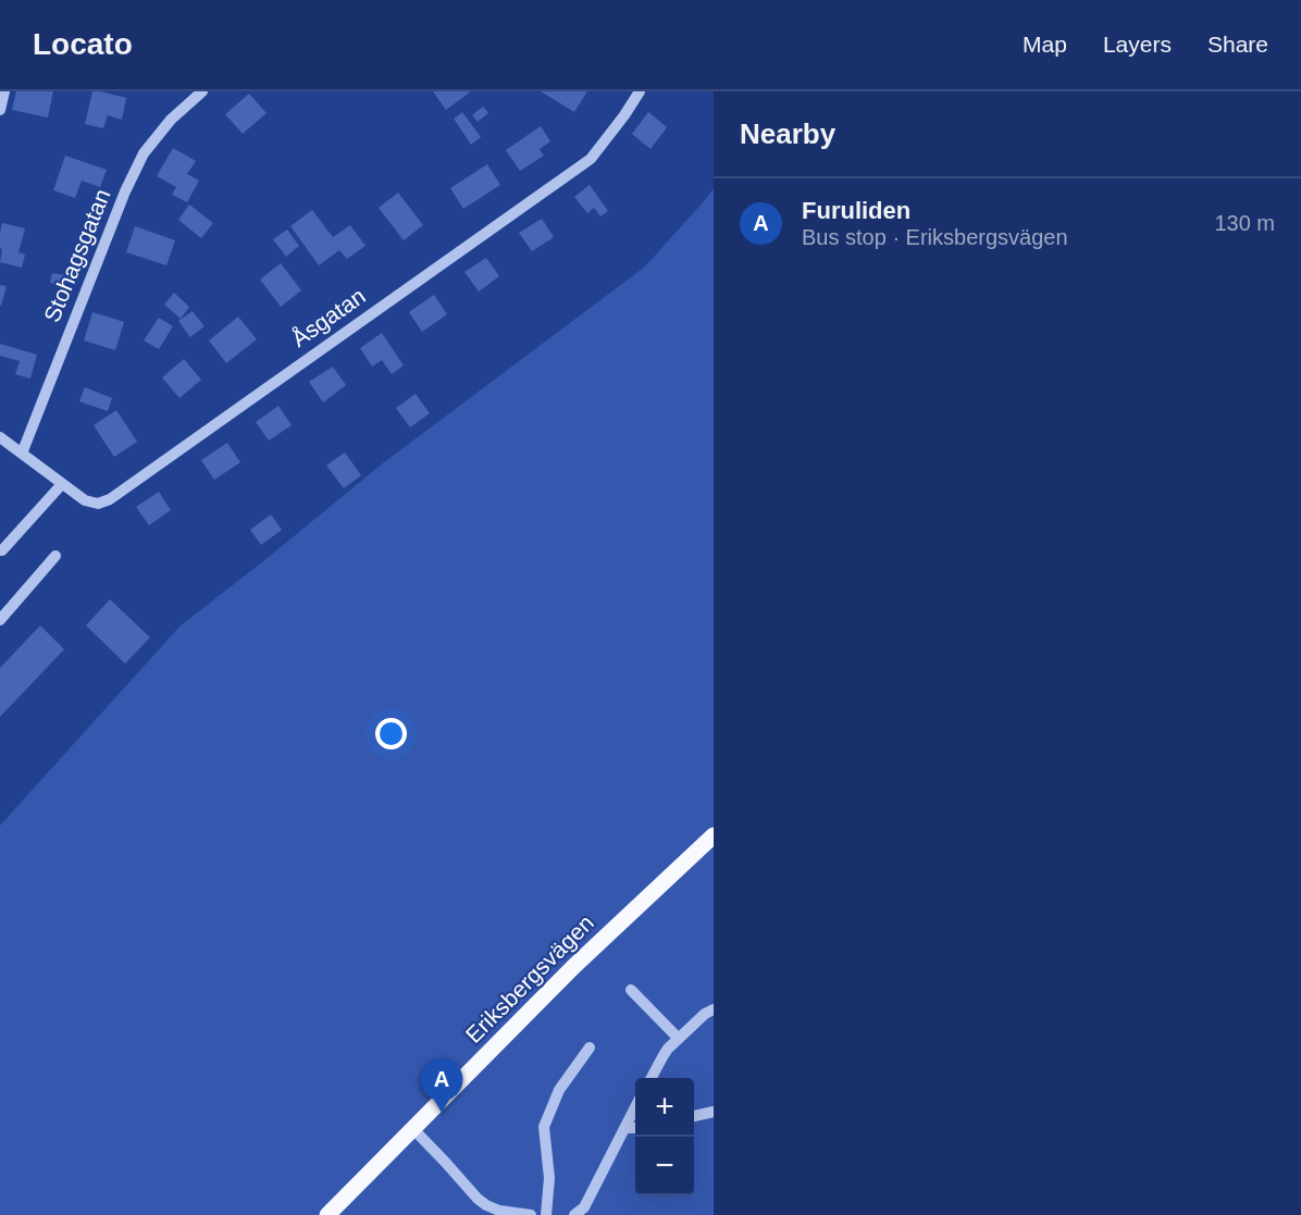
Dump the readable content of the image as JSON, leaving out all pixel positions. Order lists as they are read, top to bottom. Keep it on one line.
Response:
{"streets":{"main road":["Eriksbergsvägen"],"street":["Stohagsgatan","Åsgatan"]},"crossings":[["Stohagsgatan","Åsgatan"]],"page":{"header":"Locato","nav":["Map","Layers","Share"],"heading":"Nearby","list":[{"mark":"A","name":"Furuliden","note":"Bus stop · Eriksbergsvägen","value":"130 m"}],"pins":"A","map_buttons":["+","−"]}}
